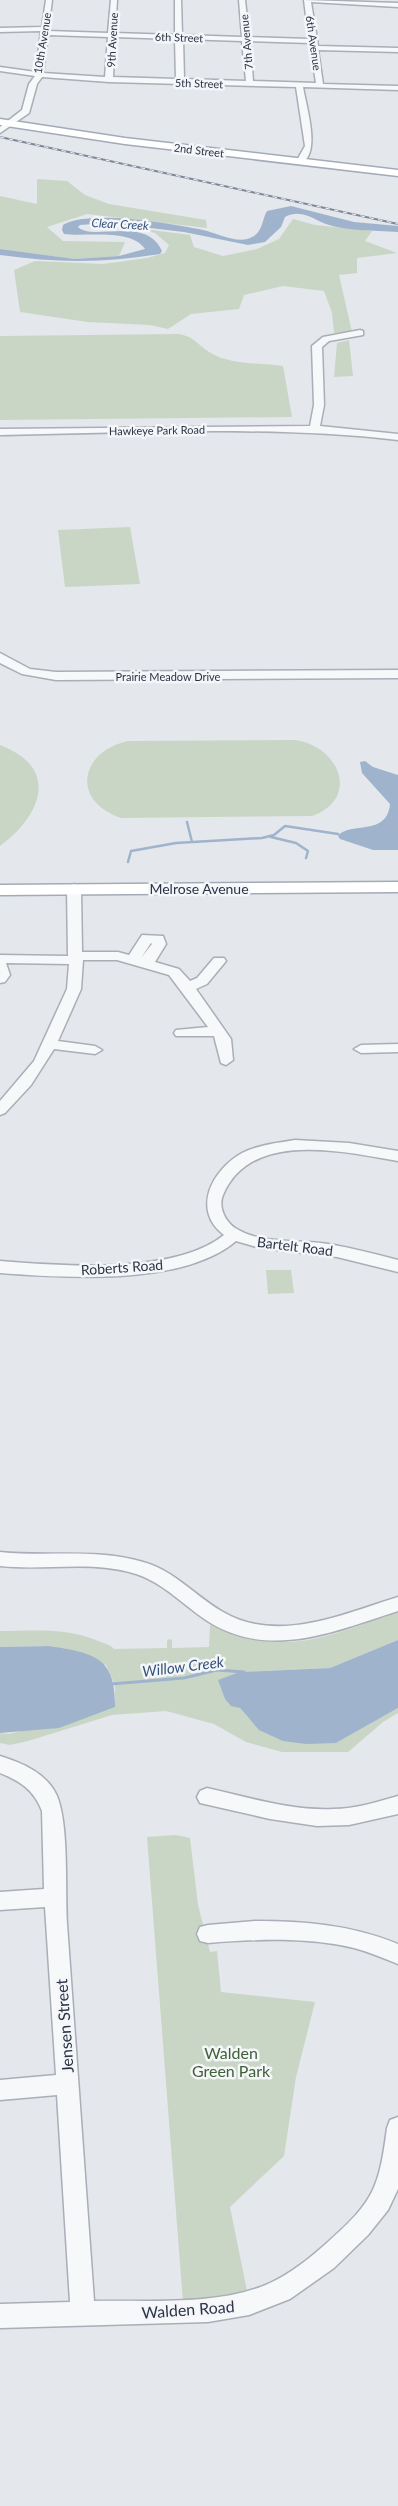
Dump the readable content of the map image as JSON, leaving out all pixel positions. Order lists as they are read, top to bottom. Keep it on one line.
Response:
{"streets":{"main road":["2nd Street","Melrose Avenue"],"street":["6th Street","9th Avenue","7th Avenue","10th Avenue","6th Avenue","5th Street","Hawkeye Park Road","Prairie Meadow Drive","Bartelt Road","Roberts Road","Jensen Street","Walden Road"]},"crossings":[["6th Street","9th Avenue"],["6th Street","7th Avenue"],["6th Street","10th Avenue"],["6th Street","6th Avenue"],["9th Avenue","5th Street"],["7th Avenue","5th Street"],["10th Avenue","5th Street"],["10th Avenue","2nd Street"],["6th Avenue","5th Street"],["6th Avenue","2nd Street"],["Bartelt Road","Roberts Road"],["Jensen Street","Walden Road"]],"water":["Clear Creek","Willow Creek"],"parks":["Walden Green Park"]}
